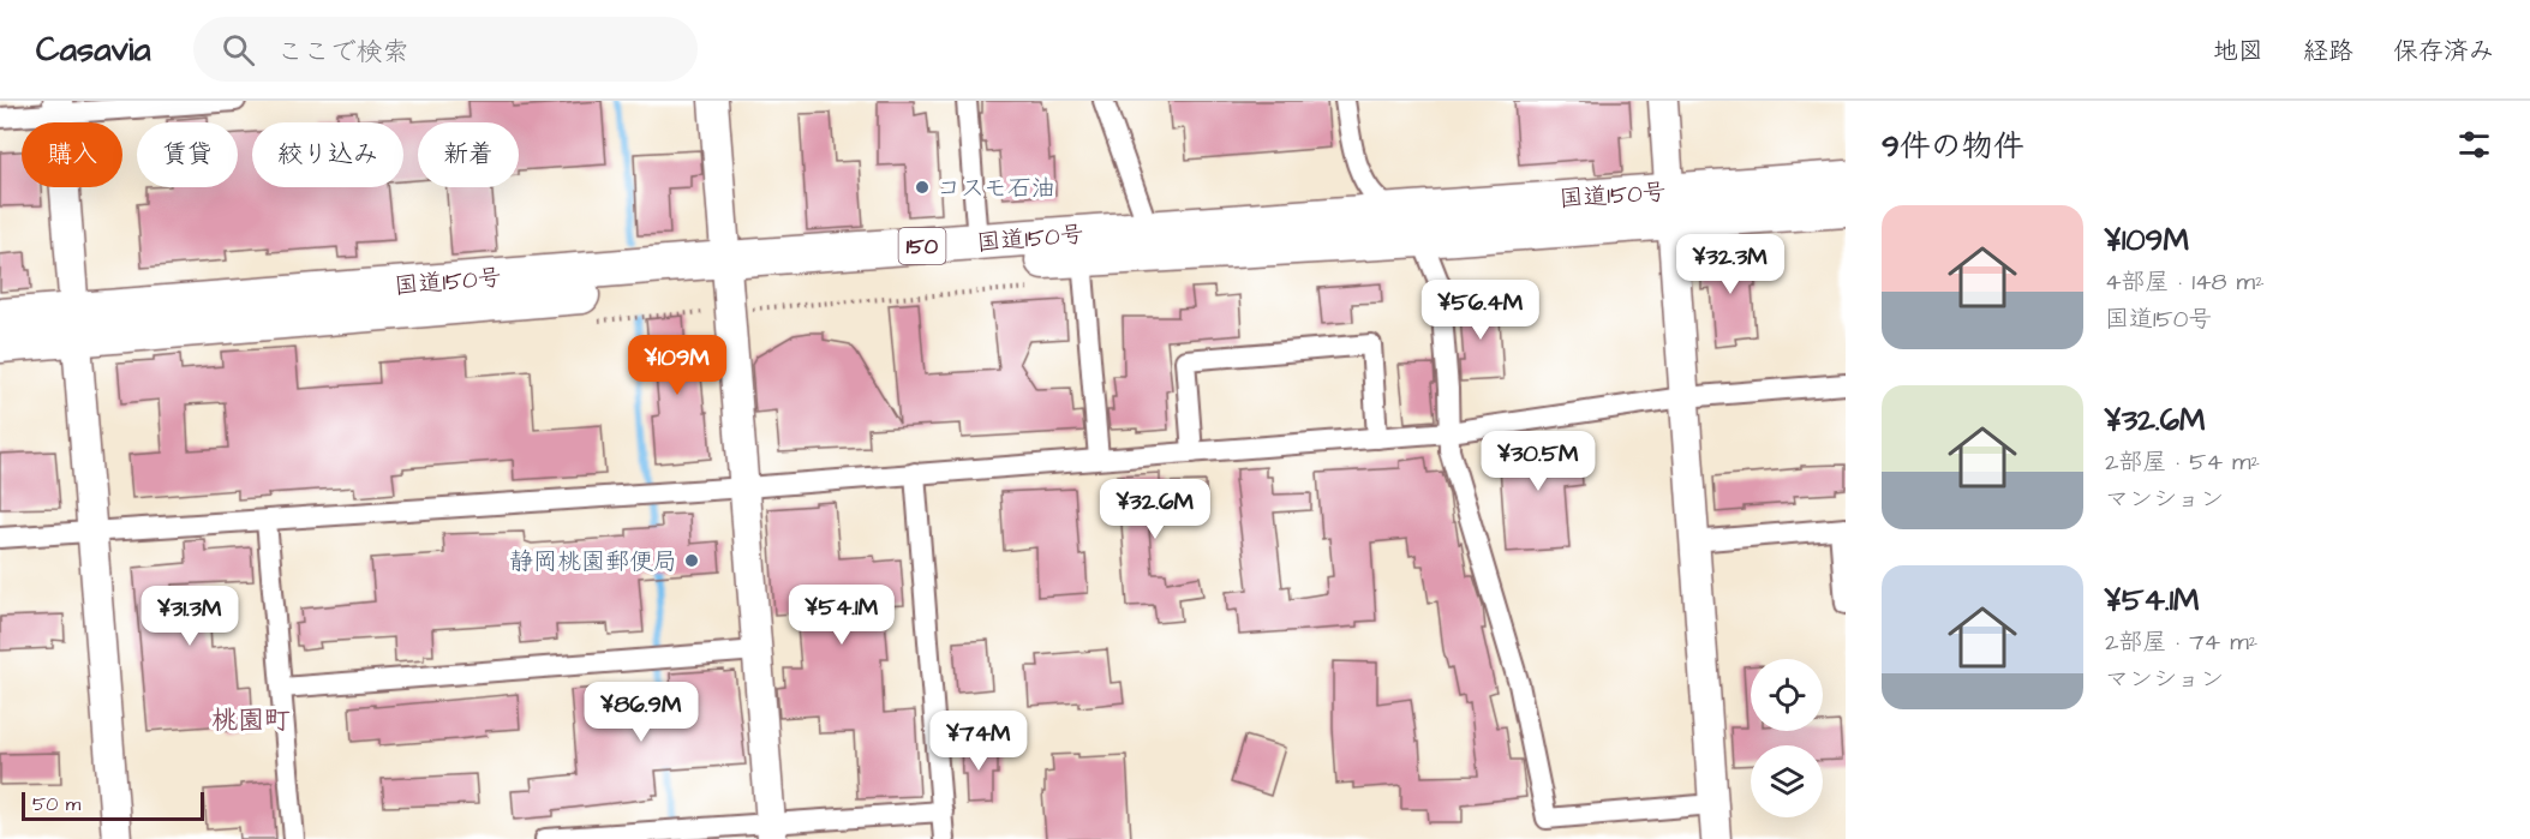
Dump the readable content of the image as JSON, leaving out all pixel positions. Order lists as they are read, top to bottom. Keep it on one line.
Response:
{"streets":{"highway":["国道150号","150"]},"districts":["桃園町"],"places":["コスモ石油","静岡桃園郵便局"],"scale_bar":"50 m","page":{"header":"Casavia","search":"ここで検索","nav":["地図","経路","保存済み"],"heading":"9件の物件","chip":["購入","賃貸","絞り込み","新着"],"list":[{"name":"¥109M","note":"4部屋 · 148 m² · 国道150号"},{"name":"¥32.6M","note":"2部屋 · 54 m² · マンション"},{"name":"¥54.1M","note":"2部屋 · 74 m² · マンション"}],"price":["¥32.3M","¥56.4M","¥109M","¥30.5M","¥32.6M","¥54.1M","¥31.3M","¥86.9M","¥74M"],"scale":"50 m"}}
